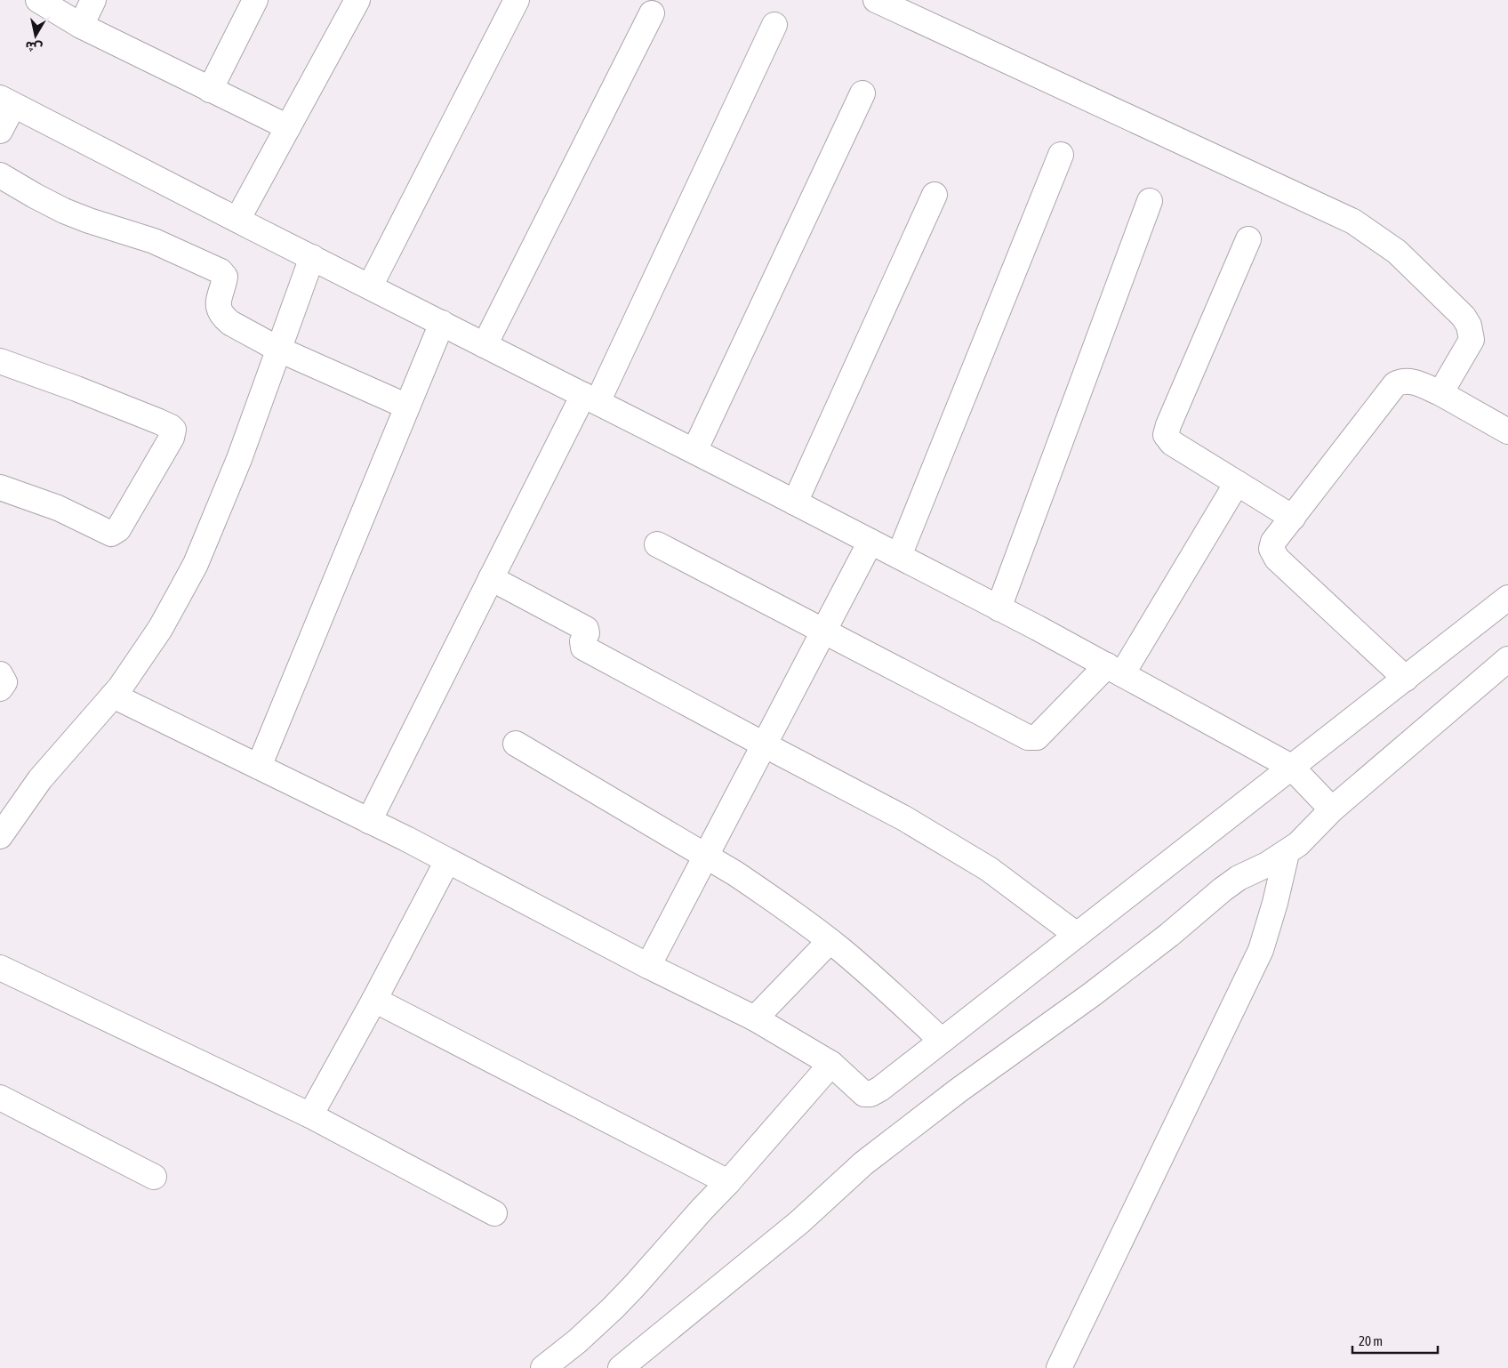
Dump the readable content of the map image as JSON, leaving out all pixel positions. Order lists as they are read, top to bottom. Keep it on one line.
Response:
{"scale_bar":"20 m","north":"bottom"}
